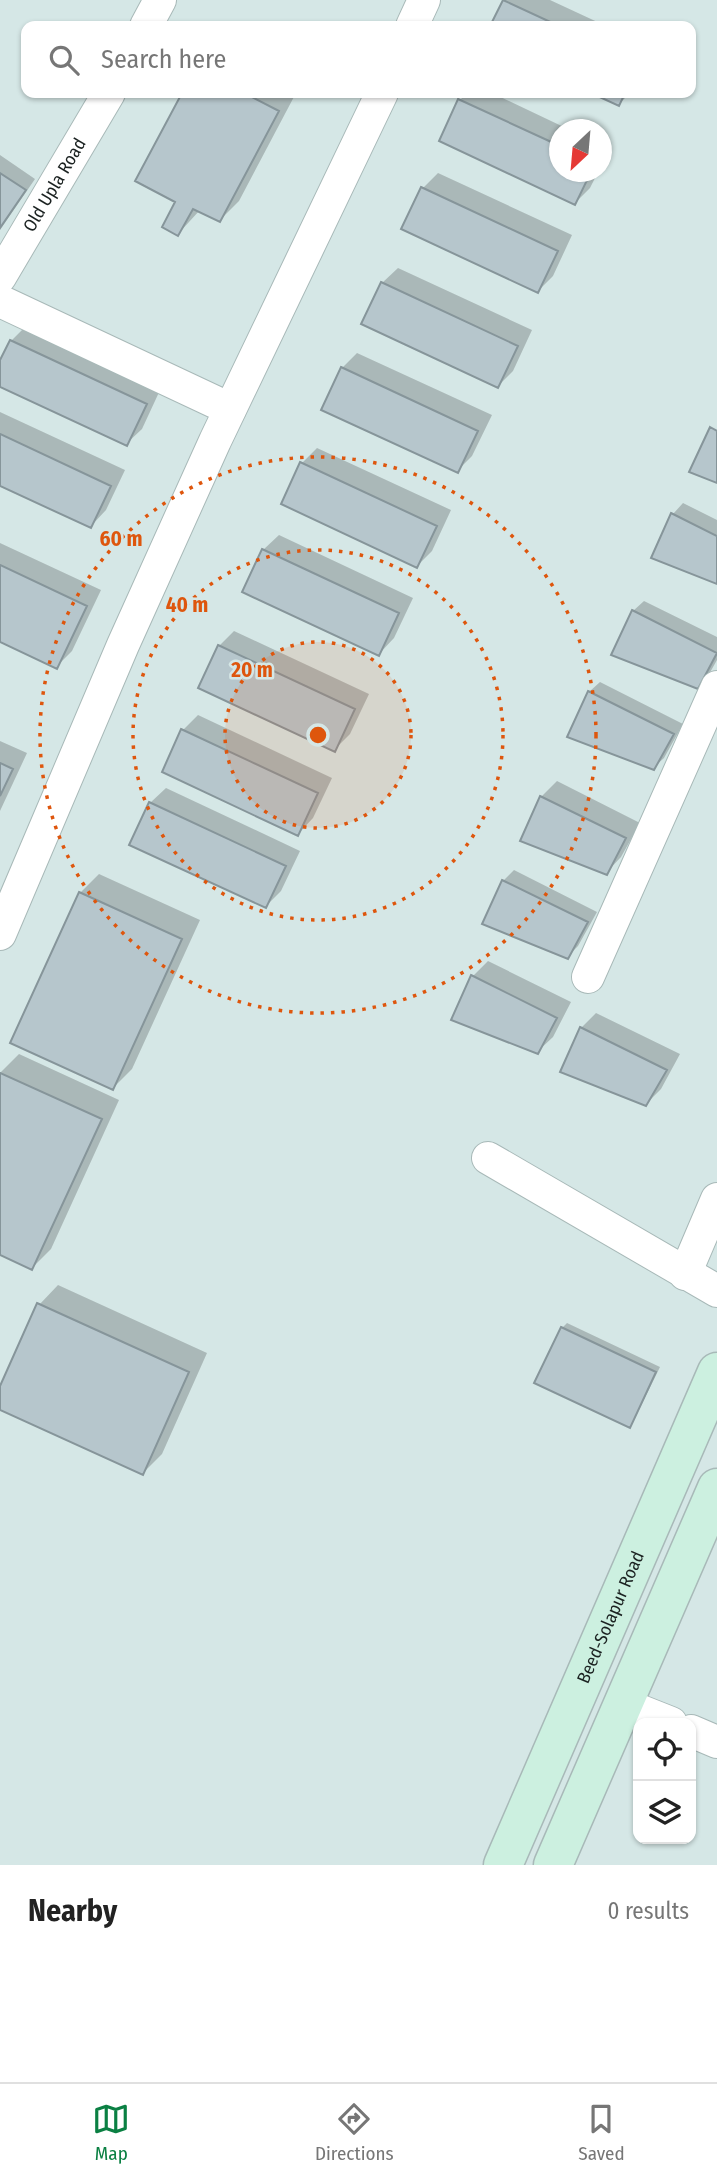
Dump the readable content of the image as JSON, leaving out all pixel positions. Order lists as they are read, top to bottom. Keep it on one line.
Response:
{"streets":{"main road":["Beed-Solapur Road"],"street":["Old Upla Road"]},"north":"bottom left","page":{"search":"Search here","heading":["Nearby","0 results"],"nav":["Map","Directions","Saved"]},"rings":["60 m","40 m","20 m"]}
